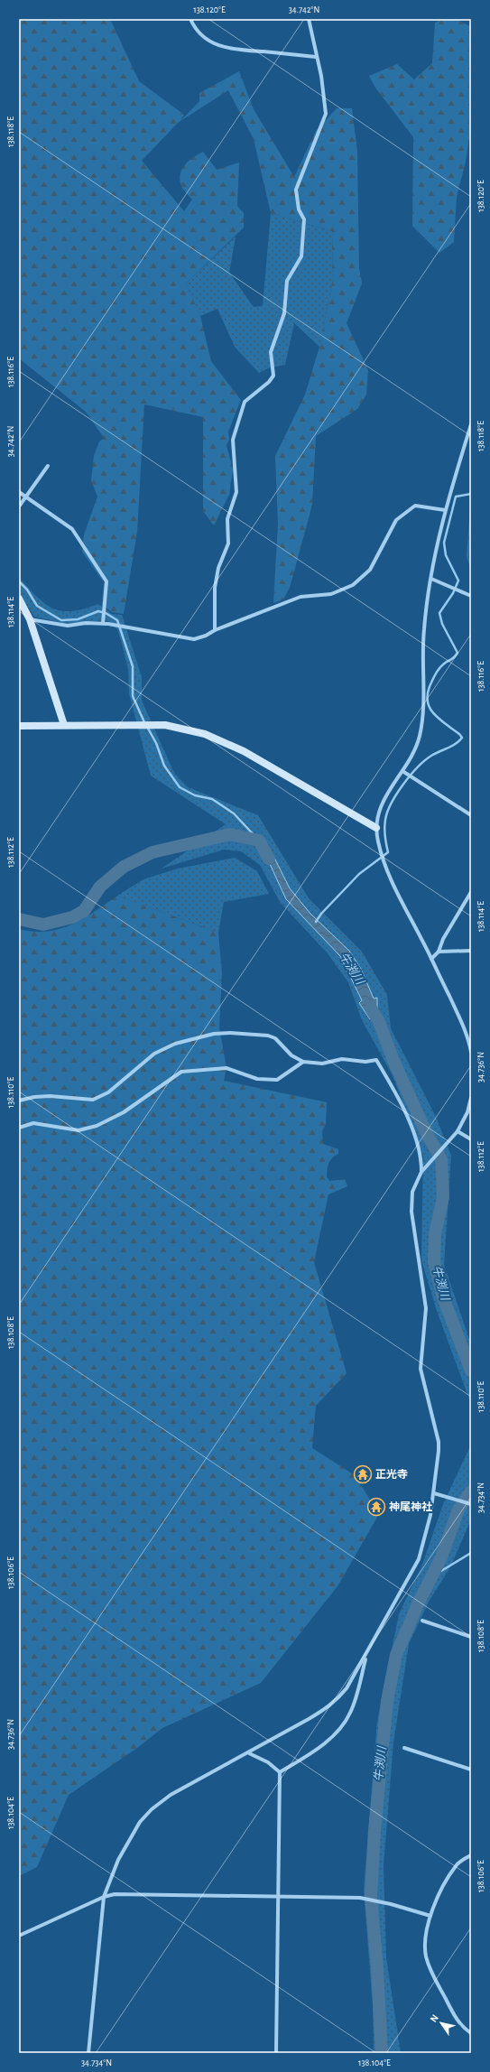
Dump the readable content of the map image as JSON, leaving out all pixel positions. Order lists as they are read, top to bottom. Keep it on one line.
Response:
{"water":["牛渕川"],"places":{"temple":["正光寺","神尾神社"]},"north":"top left","coordinates":["138.120°E","34.742°N","138.118°E","138.116°E","138.114°E","138.112°E","34.736°N","138.110°E","138.108°E","34.734°N","138.106°E","138.104°E"]}
